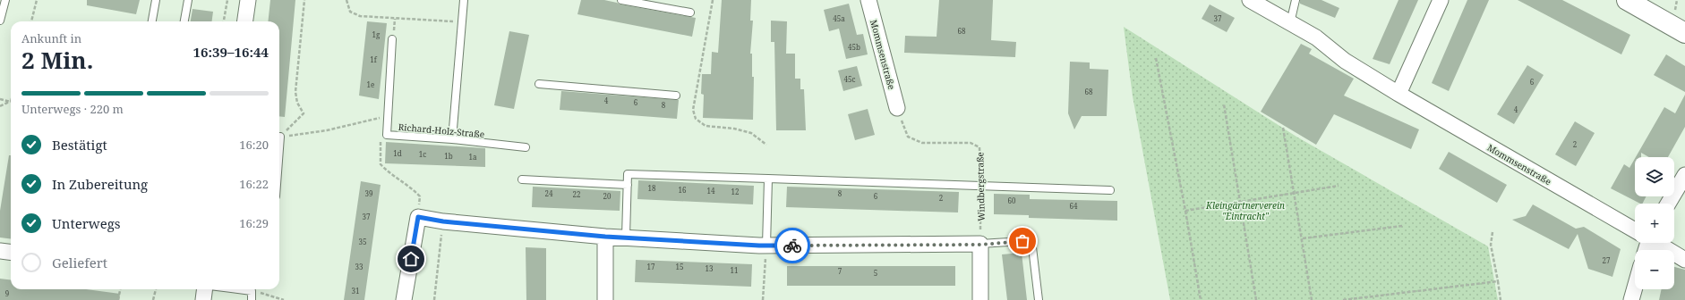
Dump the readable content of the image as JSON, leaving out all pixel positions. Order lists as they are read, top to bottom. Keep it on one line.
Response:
{"streets":{"street":["Mommsenstraße"],"lane":["Richard-Holz-Straße"],"path":["Windbergstraße"]},"crossings":[["Mommsenstraße","Windbergstraße"]],"parks":["Kleingärtnerverein \"Eintracht\""],"house_numbers":["45a","37","68","1g","45b","1f","45c","6","1e","68","4","6","8","4","2","1d","1c","1b","1a","18","16","14","12","39","24","8","22","20","6","2","60","64","37","35","27","33","17","15","13","11","7","5","31","9"],"page":{"heading":["2 Min.","Ankunft in","16:39–16:44"],"bar":"Unterwegs · 220 m","list":[["Bestätigt","16:20"],["In Zubereitung","16:22"],["Unterwegs","16:29"],"Geliefert"],"map_buttons":["+","−"]}}
